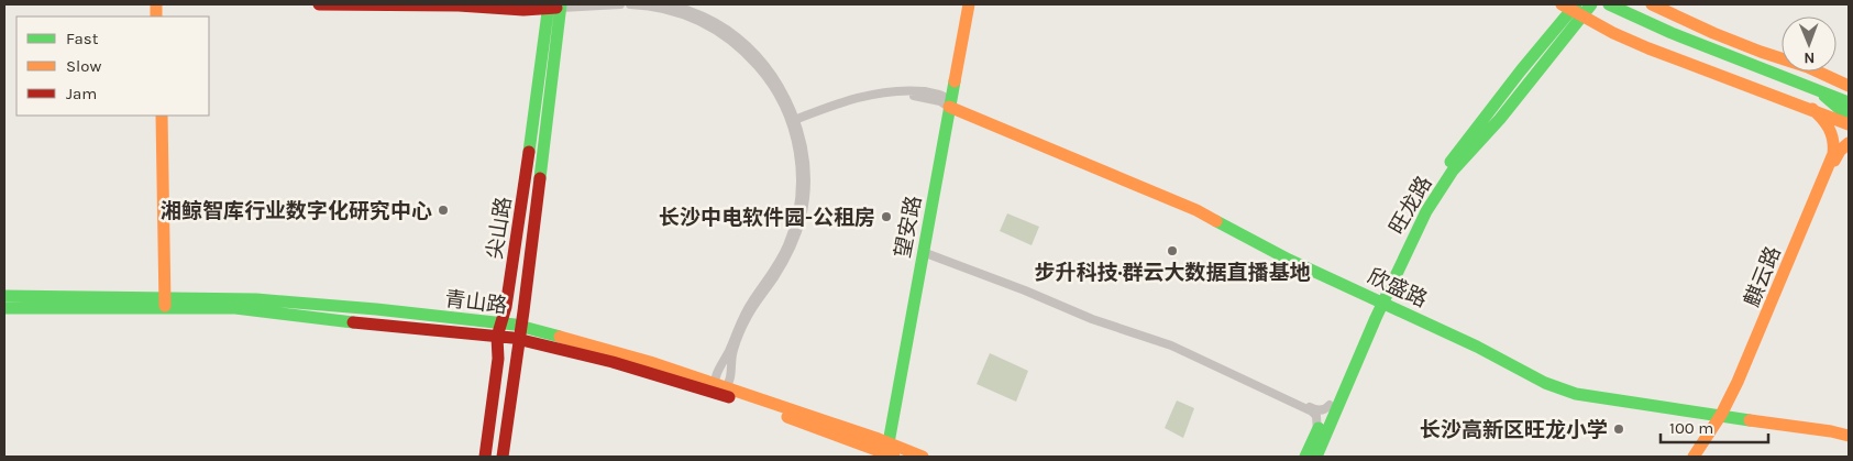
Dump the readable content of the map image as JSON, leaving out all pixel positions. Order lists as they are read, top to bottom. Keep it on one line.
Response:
{"streets":{"main road":["旺龙路","望安路","尖山路","麒云路","欣盛路","青山路"]},"crossings":[["旺龙路","欣盛路"],["望安路","欣盛路"],["望安路","青山路"],["尖山路","青山路"],["麒云路","欣盛路"]],"places":["湘鲸智库行业数字化研究中心","长沙中电软件园-公租房","步升科技·群云大数据直播基地","长沙高新区旺龙小学"],"legend":["Fast","Slow","Jam"],"scale_bar":"100 m","north":"bottom"}
